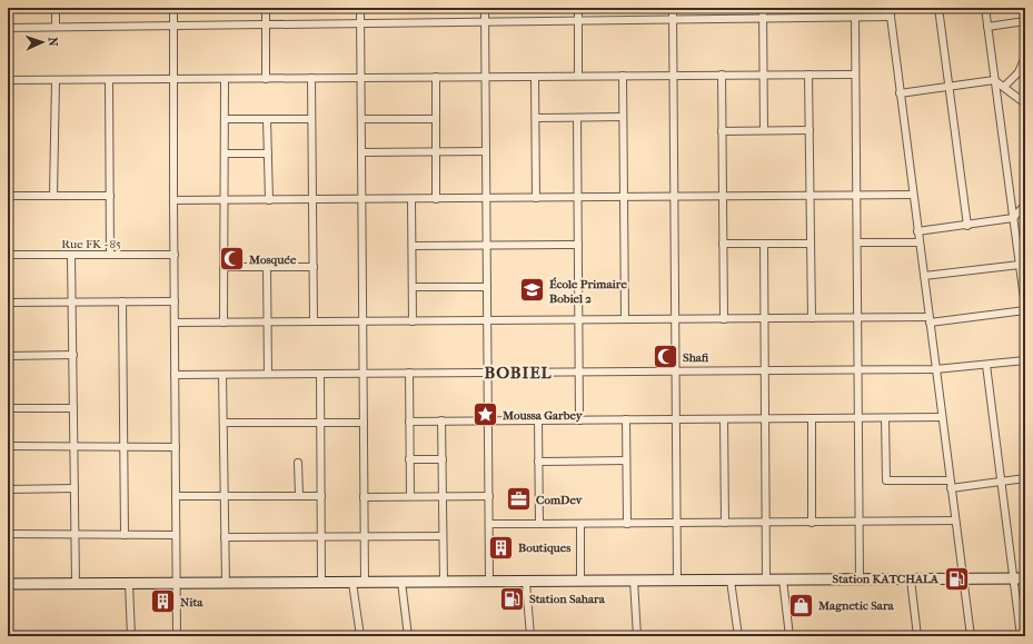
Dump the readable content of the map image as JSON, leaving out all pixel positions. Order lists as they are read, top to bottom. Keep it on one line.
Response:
{"streets":{"street":["Rue FK - 85"]},"districts":["BOBIEL"],"places":{"mosque":["Mosquée","Shafi"],"school or university":["École Primaire Bobiel 2"],"place":["Moussa Garbey"],"office":["ComDev"],"building":["Boutiques","Nita"],"fuel station":["Station KATCHALA","Station Sahara"],"shop":["Magnetic Sara"]},"north":"right"}
